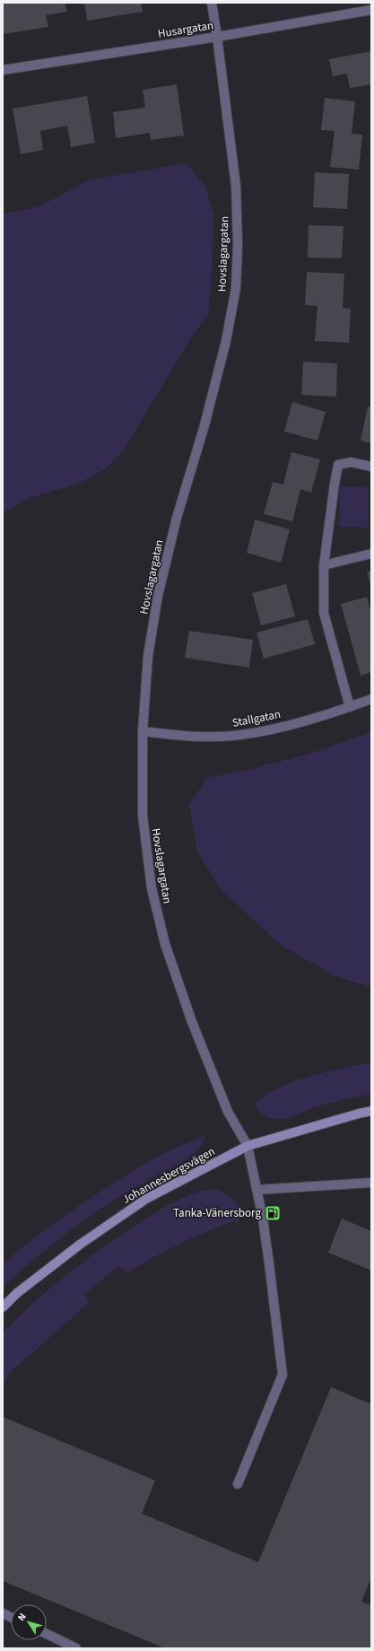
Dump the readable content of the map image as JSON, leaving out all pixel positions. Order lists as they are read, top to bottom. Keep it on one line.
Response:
{"streets":{"street":["Husargatan","Hovslagargatan","Stallgatan","Johannesbergsvägen"]},"crossings":[["Husargatan","Hovslagargatan"],["Hovslagargatan","Stallgatan"],["Hovslagargatan","Johannesbergsvägen"]],"places":{"fuel station":["Tanka-Vänersborg"]},"north":"top left"}
